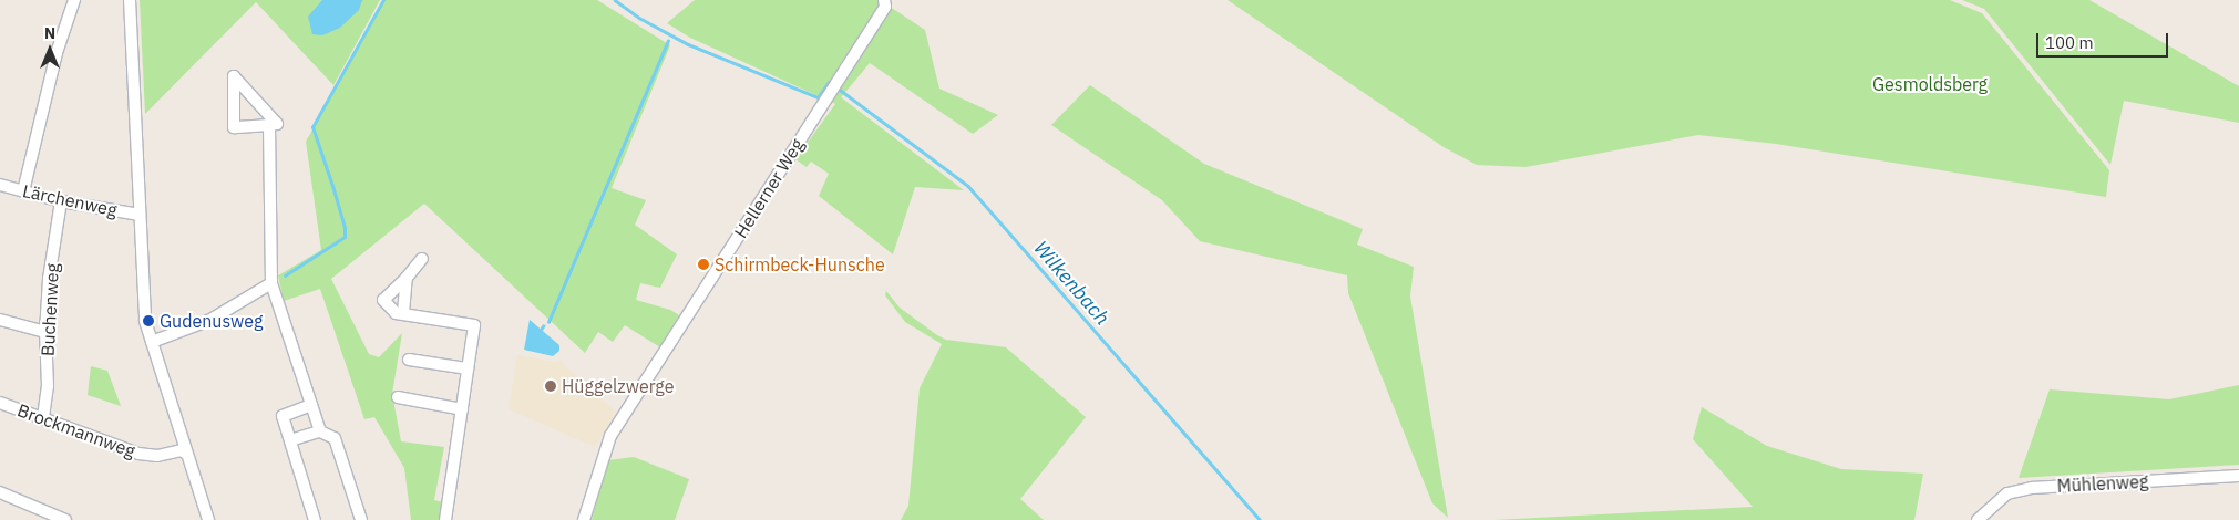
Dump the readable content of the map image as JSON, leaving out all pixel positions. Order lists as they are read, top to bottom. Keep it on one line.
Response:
{"streets":{"street":["Hellerner Weg","Lärchenweg","Buchenweg","Brockmannweg","Mühlenweg"]},"crossings":[["Lärchenweg","Buchenweg"],["Buchenweg","Brockmannweg"]],"water":["Wilkenbach"],"parks":["Gesmoldsberg"],"places":["Schirmbeck-Hunsche","Gudenusweg","Hüggelzwerge"],"scale_bar":"100 m","north":"top"}
